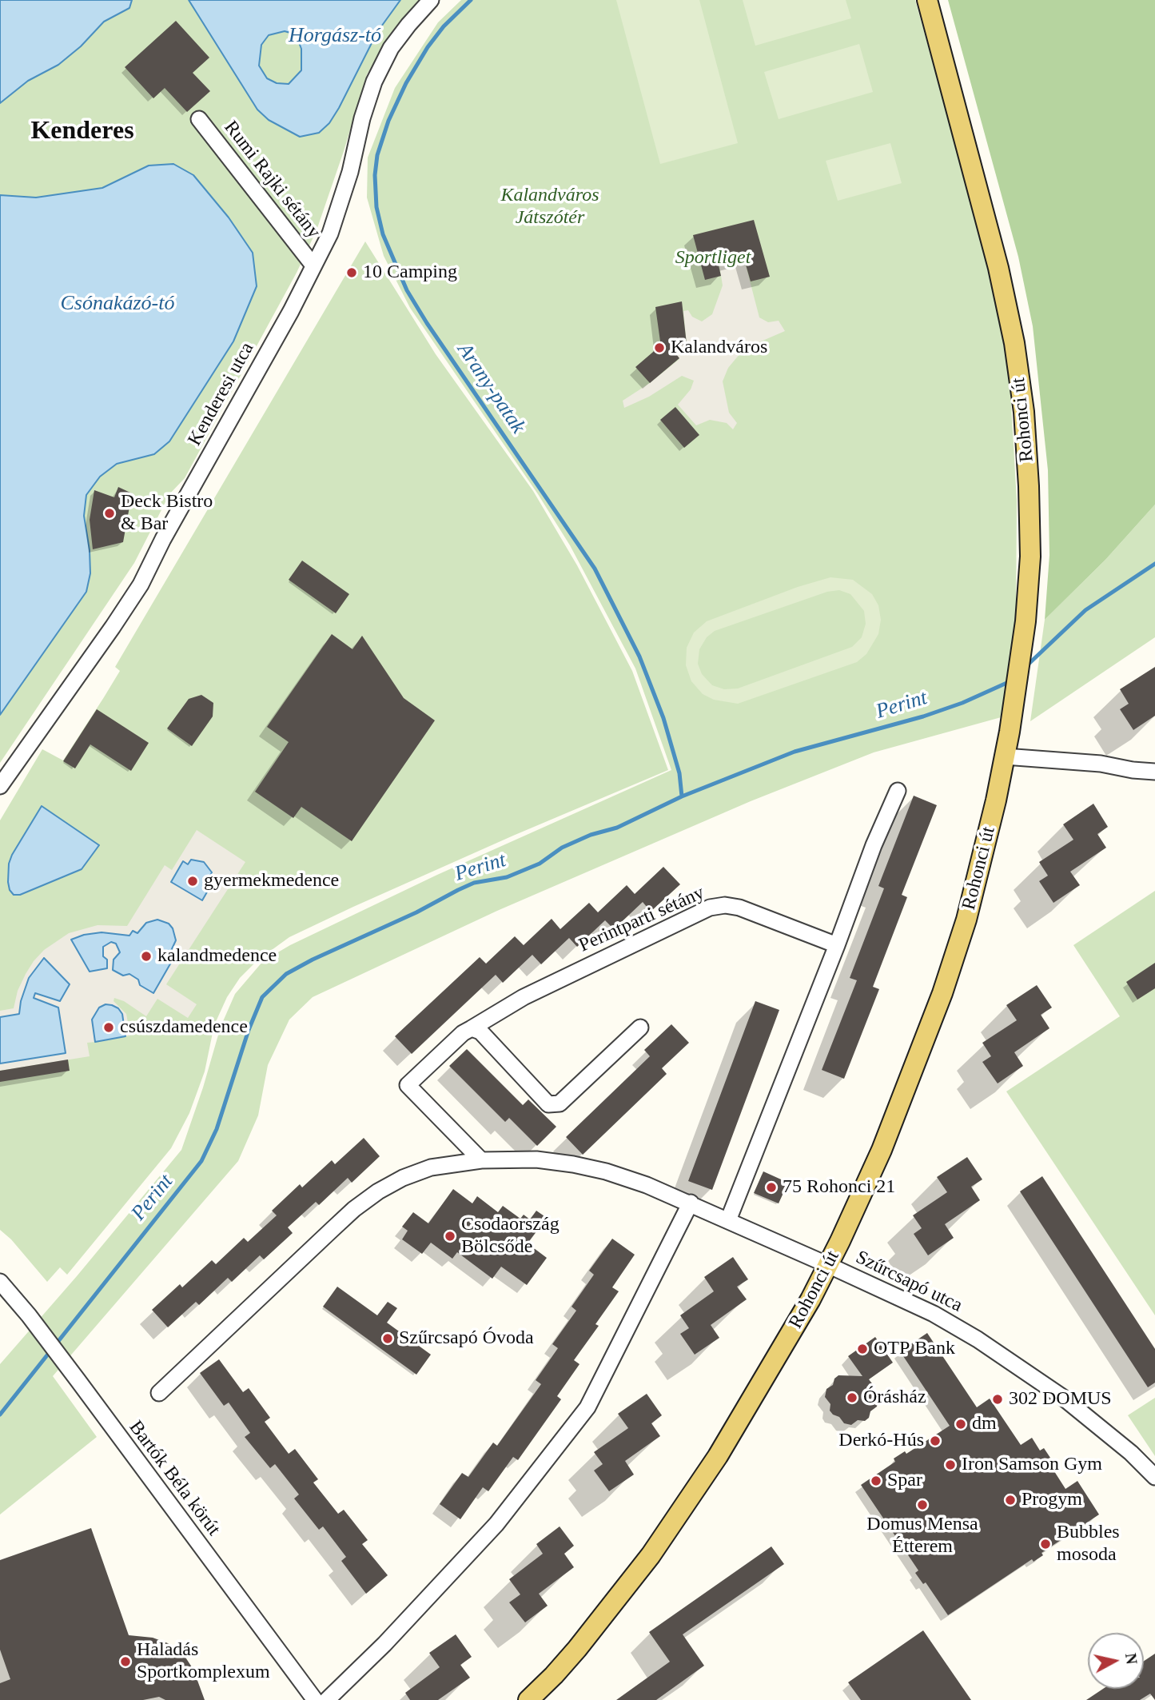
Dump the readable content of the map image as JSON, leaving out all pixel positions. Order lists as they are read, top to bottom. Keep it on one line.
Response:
{"streets":{"main road":["Rohonci út"],"street":["Rumi Rajki sétány","Kenderesi utca","Perintparti sétány","Szűrcsapó utca","Bartók Béla körút"]},"crossings":[["Rumi Rajki sétány","Kenderesi utca"],["Rohonci út","Szűrcsapó utca"]],"districts":["Kenderes"],"water":["Horgász-tó","Csónakázó-tó","Arany-patak","Perint"],"parks":["Kalandváros Játszótér","Sportliget"],"places":["10 Camping","Kalandváros","Deck Bistro & Bar","gyermekmedence","kalandmedence","csúszdamedence","75 Rohonci 21","Csodaország Bölcsőde","Szűrcsapó Óvoda","OTP Bank","Órásház","302 DOMUS","dm","Derkó-Hús","Iron Samson Gym","Spar","Progym","Domus Mensa Étterem","Bubbles mosoda","Haladás Sportkomplexum"],"north":"right"}
